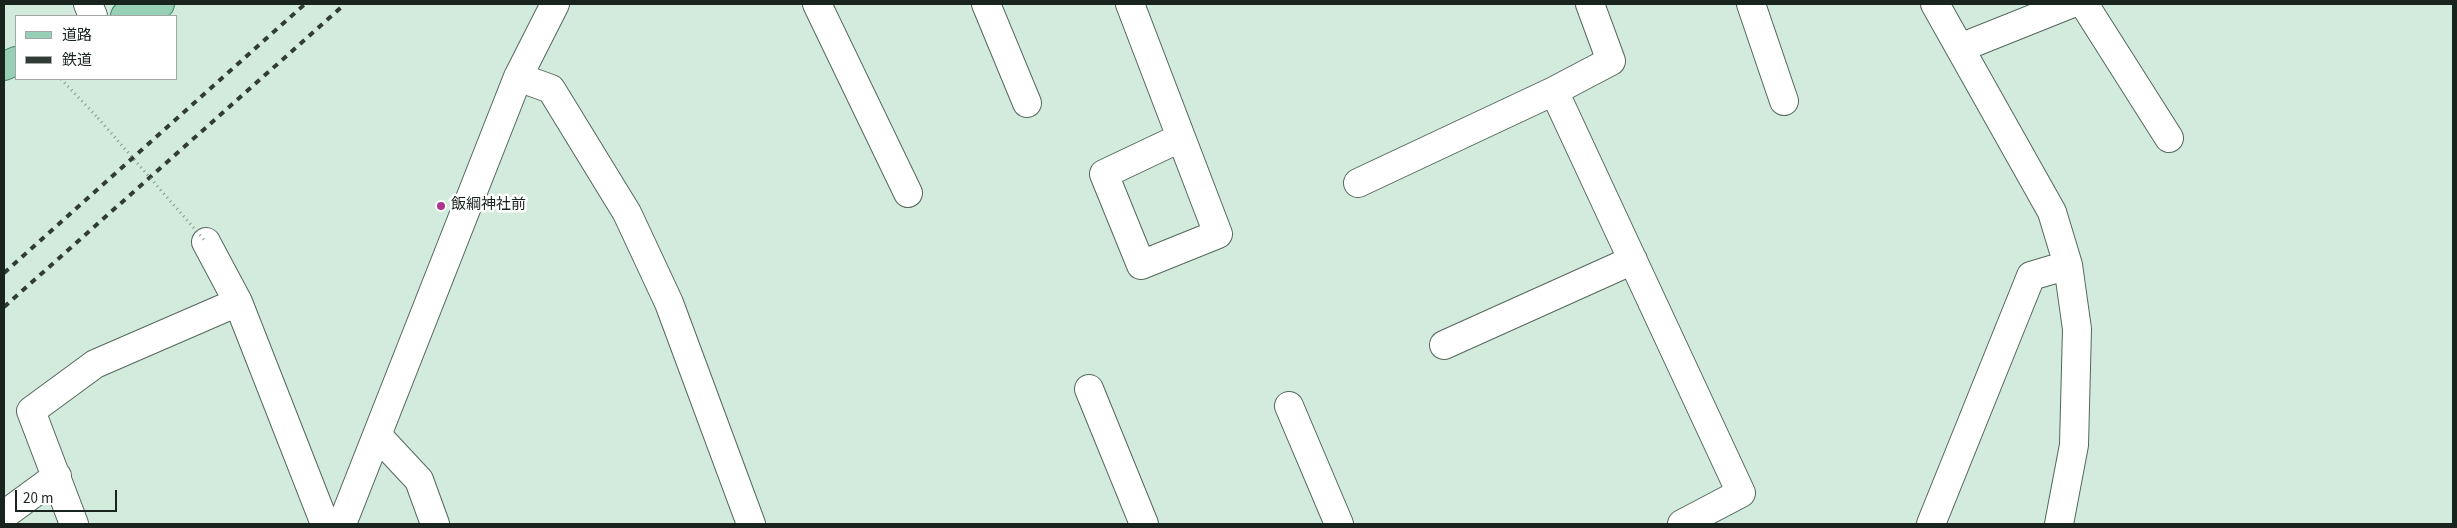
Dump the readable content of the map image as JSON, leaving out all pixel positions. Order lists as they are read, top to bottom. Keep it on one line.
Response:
{"places":["飯綱神社前"],"legend":["道路","鉄道"],"scale_bar":"20 m"}
